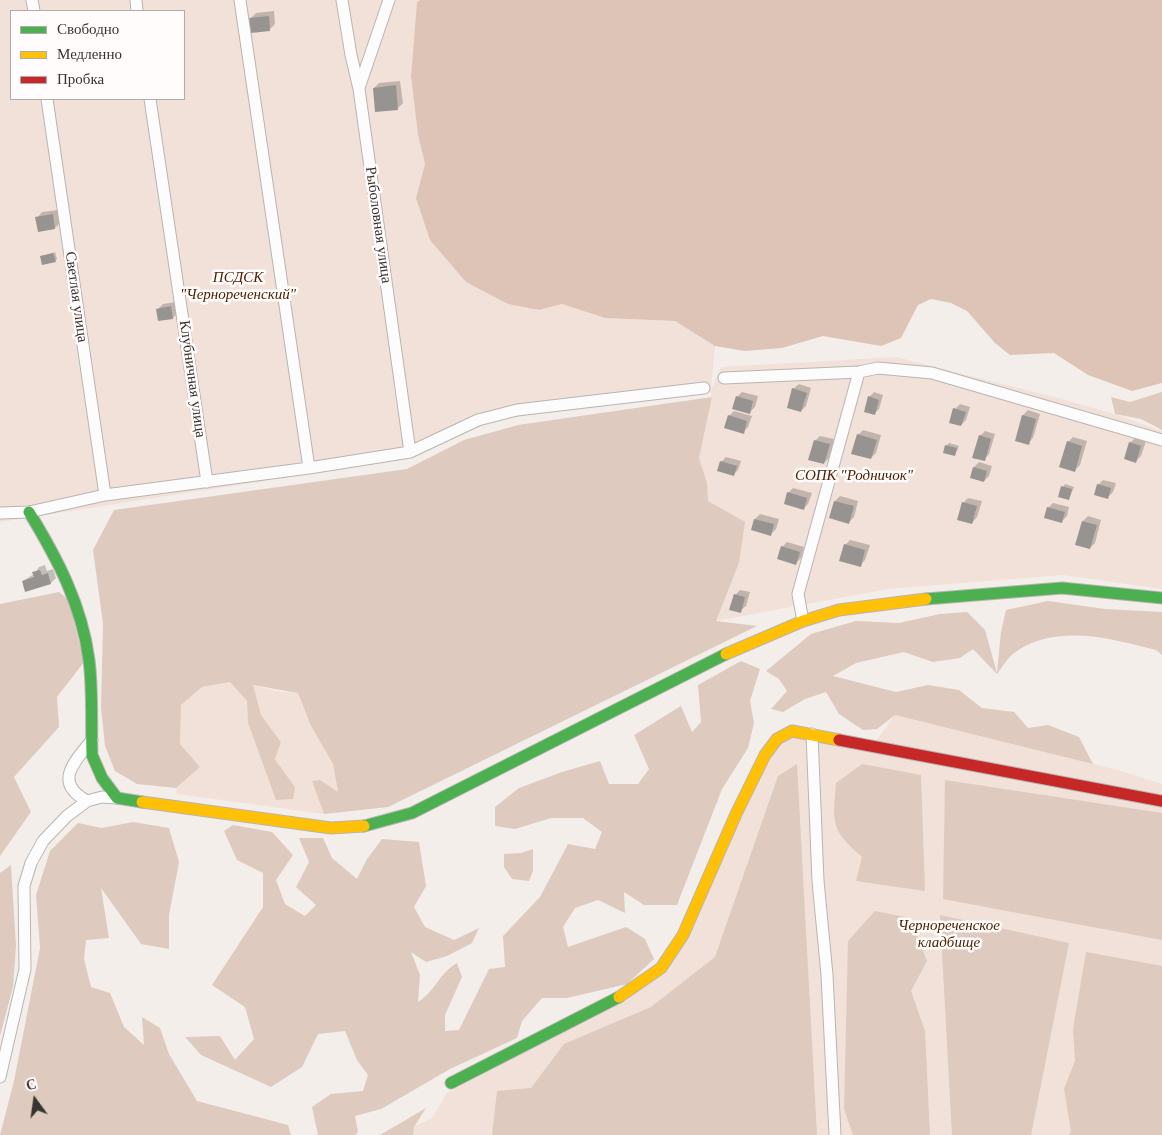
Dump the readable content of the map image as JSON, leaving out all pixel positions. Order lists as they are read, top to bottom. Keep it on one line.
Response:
{"streets":{"street":["Рыболовная улица","Светлая улица","Клубничная улица"]},"parks":["ПСДСК \"Чернореченский\"","СОПК \"Родничок\"","Чернореченское кладбище"],"legend":["Свободно","Медленно","Пробка"],"north":"top"}
